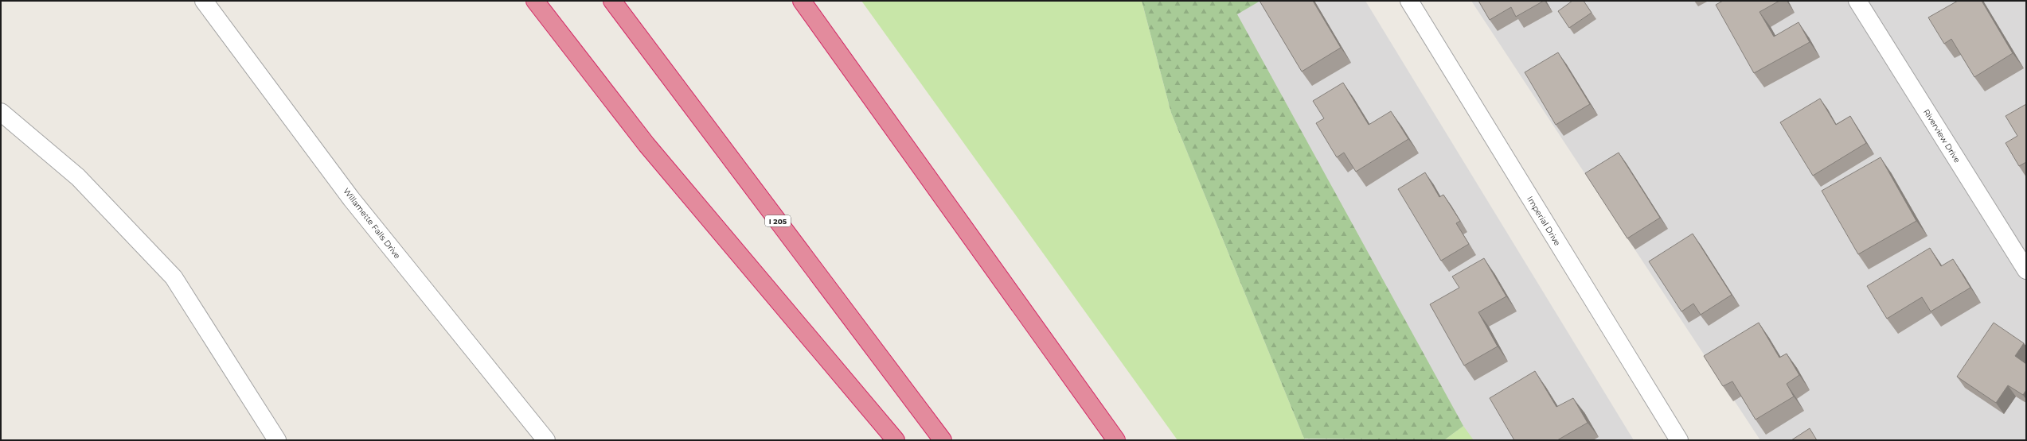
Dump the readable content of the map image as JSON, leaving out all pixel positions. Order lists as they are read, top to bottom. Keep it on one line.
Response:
{"streets":{"highway":["I 205"],"street":["Riverview Drive","Imperial Drive","Willamette Falls Drive"]}}
